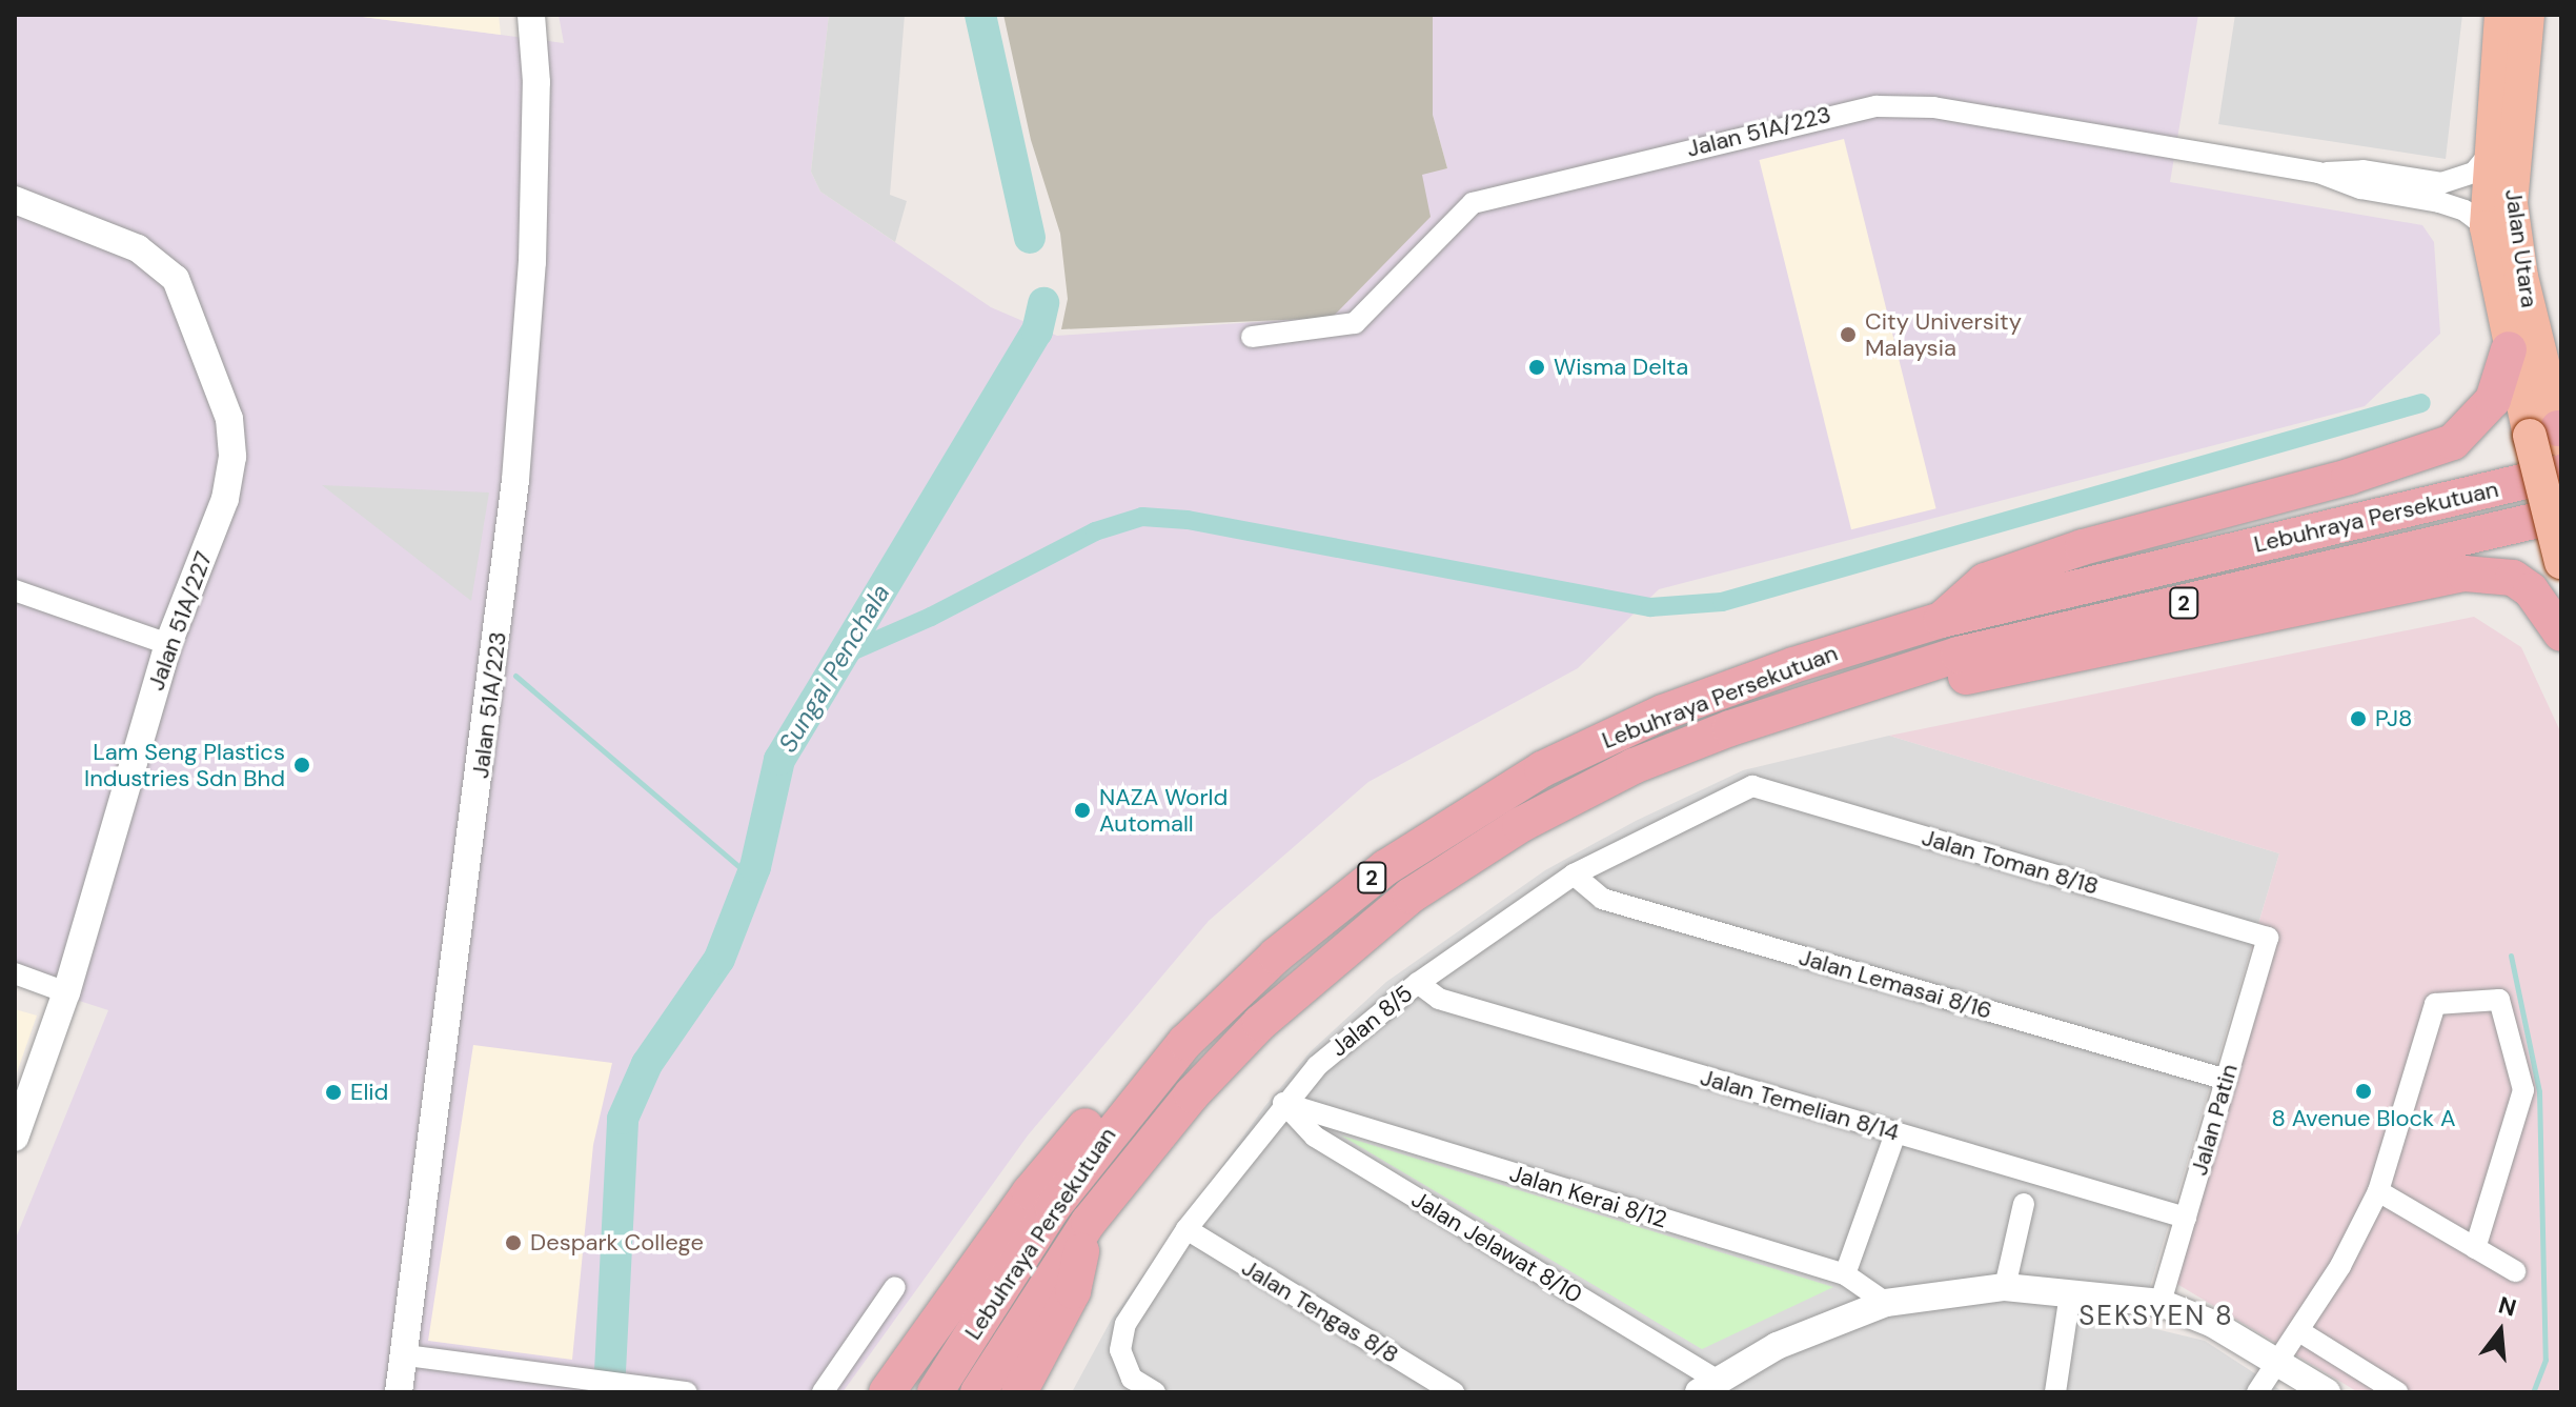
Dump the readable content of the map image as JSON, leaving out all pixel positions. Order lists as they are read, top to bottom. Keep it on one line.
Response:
{"streets":{"highway":["Lebuhraya Persekutuan","2"],"main road":["Jalan Utara"],"street":["Jalan 51A/223","Jalan 51A/227","Jalan Toman 8/18","Jalan Lemasai 8/16","Jalan 8/5","Jalan Temelian 8/14","Jalan Patin","Jalan Kerai 8/12","Jalan Jelawat 8/10","Jalan Tengas 8/8"]},"crossings":[["Jalan 51A/223","Jalan Utara"],["Jalan Toman 8/18","Jalan 8/5"],["Jalan Toman 8/18","Jalan Patin"],["Jalan Lemasai 8/16","Jalan 8/5"],["Jalan Lemasai 8/16","Jalan Patin"],["Jalan 8/5","Jalan Temelian 8/14"],["Jalan 8/5","Jalan Kerai 8/12"],["Jalan 8/5","Jalan Jelawat 8/10"],["Jalan 8/5","Jalan Tengas 8/8"],["Jalan Temelian 8/14","Jalan Patin"],["Jalan Kerai 8/12","Jalan Jelawat 8/10"]],"districts":["SEKSYEN 8"],"water":["Sungai Penchala"],"places":["City University Malaysia","Wisma Delta","PJ8","Lam Seng Plastics Industries Sdn Bhd","NAZA World Automall","8 Avenue Block A","Elid","Despark College"],"north":"top"}
